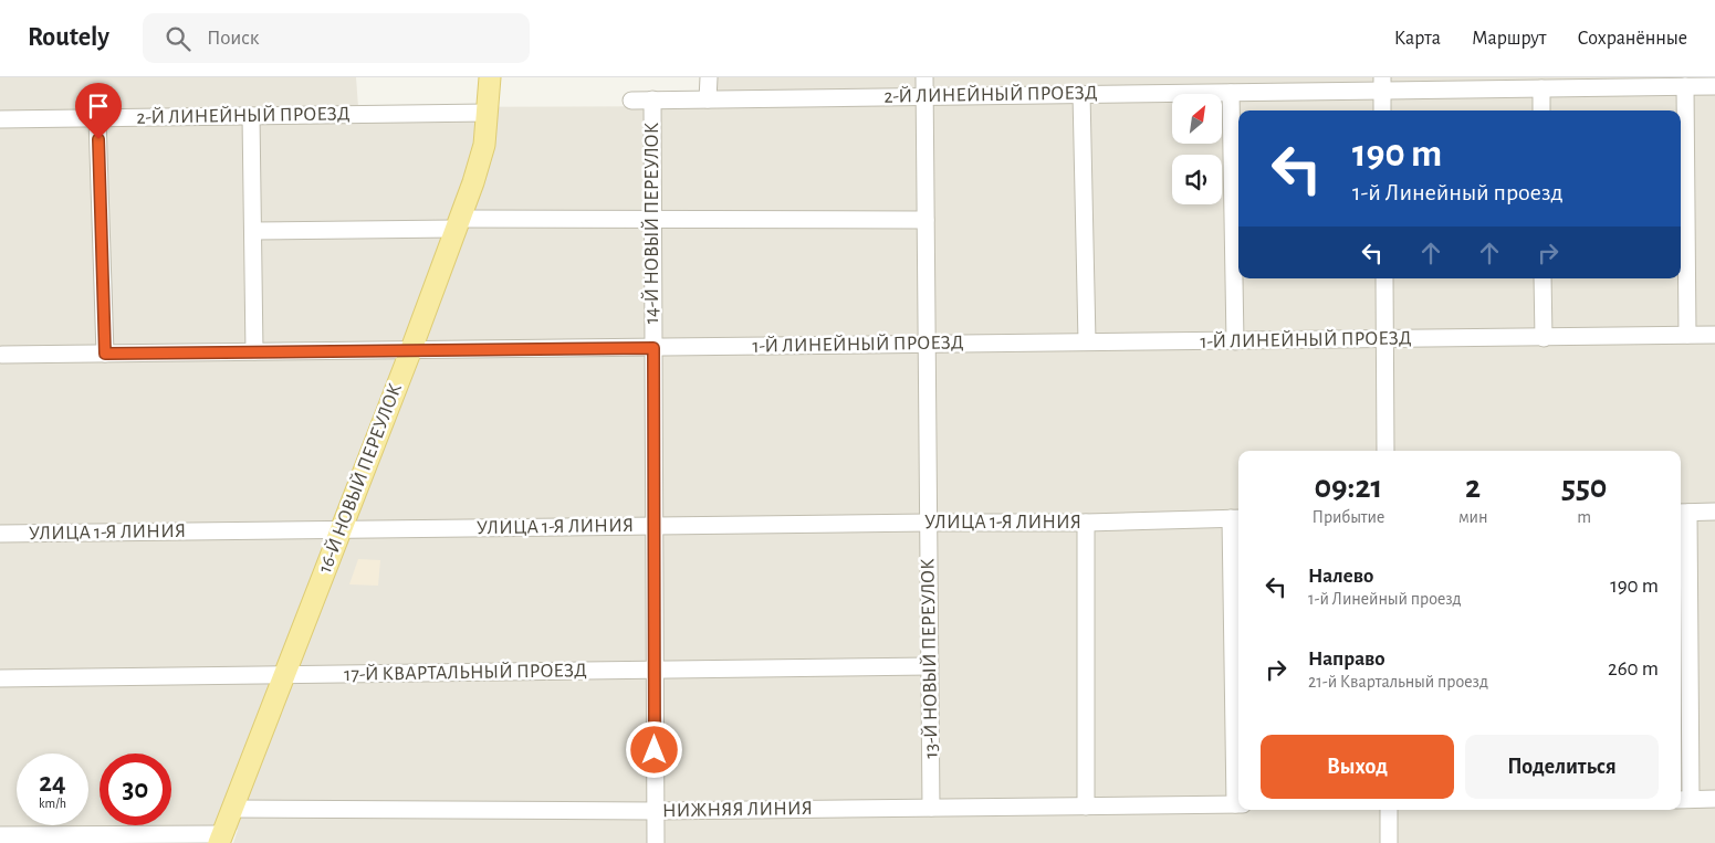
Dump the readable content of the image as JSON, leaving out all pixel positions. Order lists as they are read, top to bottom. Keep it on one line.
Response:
{"streets":{"main road":["16-Й НОВЫЙ ПЕРЕУЛОК"],"street":["2-Й ЛИНЕЙНЫЙ ПРОЕЗД","14-Й НОВЫЙ ПЕРЕУЛОК","1-Й ЛИНЕЙНЫЙ ПРОЕЗД","УЛИЦА 1-Я ЛИНИЯ","13-Й НОВЫЙ ПЕРЕУЛОК","17-Й КВАРТАЛЬНЫЙ ПРОЕЗД","НИЖНЯЯ ЛИНИЯ"]},"crossings":[["2-Й ЛИНЕЙНЫЙ ПРОЕЗД","14-Й НОВЫЙ ПЕРЕУЛОК"],["2-Й ЛИНЕЙНЫЙ ПРОЕЗД","16-Й НОВЫЙ ПЕРЕУЛОК"],["2-Й ЛИНЕЙНЫЙ ПРОЕЗД","13-Й НОВЫЙ ПЕРЕУЛОК"],["14-Й НОВЫЙ ПЕРЕУЛОК","1-Й ЛИНЕЙНЫЙ ПРОЕЗД"],["14-Й НОВЫЙ ПЕРЕУЛОК","УЛИЦА 1-Я ЛИНИЯ"],["14-Й НОВЫЙ ПЕРЕУЛОК","17-Й КВАРТАЛЬНЫЙ ПРОЕЗД"],["14-Й НОВЫЙ ПЕРЕУЛОК","НИЖНЯЯ ЛИНИЯ"],["1-Й ЛИНЕЙНЫЙ ПРОЕЗД","16-Й НОВЫЙ ПЕРЕУЛОК"],["1-Й ЛИНЕЙНЫЙ ПРОЕЗД","13-Й НОВЫЙ ПЕРЕУЛОК"],["16-Й НОВЫЙ ПЕРЕУЛОК","УЛИЦА 1-Я ЛИНИЯ"],["16-Й НОВЫЙ ПЕРЕУЛОК","17-Й КВАРТАЛЬНЫЙ ПРОЕЗД"],["16-Й НОВЫЙ ПЕРЕУЛОК","НИЖНЯЯ ЛИНИЯ"],["УЛИЦА 1-Я ЛИНИЯ","13-Й НОВЫЙ ПЕРЕУЛОК"],["13-Й НОВЫЙ ПЕРЕУЛОК","17-Й КВАРТАЛЬНЫЙ ПРОЕЗД"],["13-Й НОВЫЙ ПЕРЕУЛОК","НИЖНЯЯ ЛИНИЯ"]],"north":"top right","page":{"header":"Routely","search":"Поиск","nav":["Карта","Маршрут","Сохранённые"],"turn":["190 m","1-й Линейный проезд"],"eta":["09:21","Прибытие","2","мин","550","m"],"list":[{"name":"Налево","note":"1-й Линейный проезд","value":"190 m"},{"name":"Направо","note":"21-й Квартальный проезд","value":"260 m"}],"buttons":["Выход","Поделиться"],"speed":"24 km/h","limit":"30"}}
